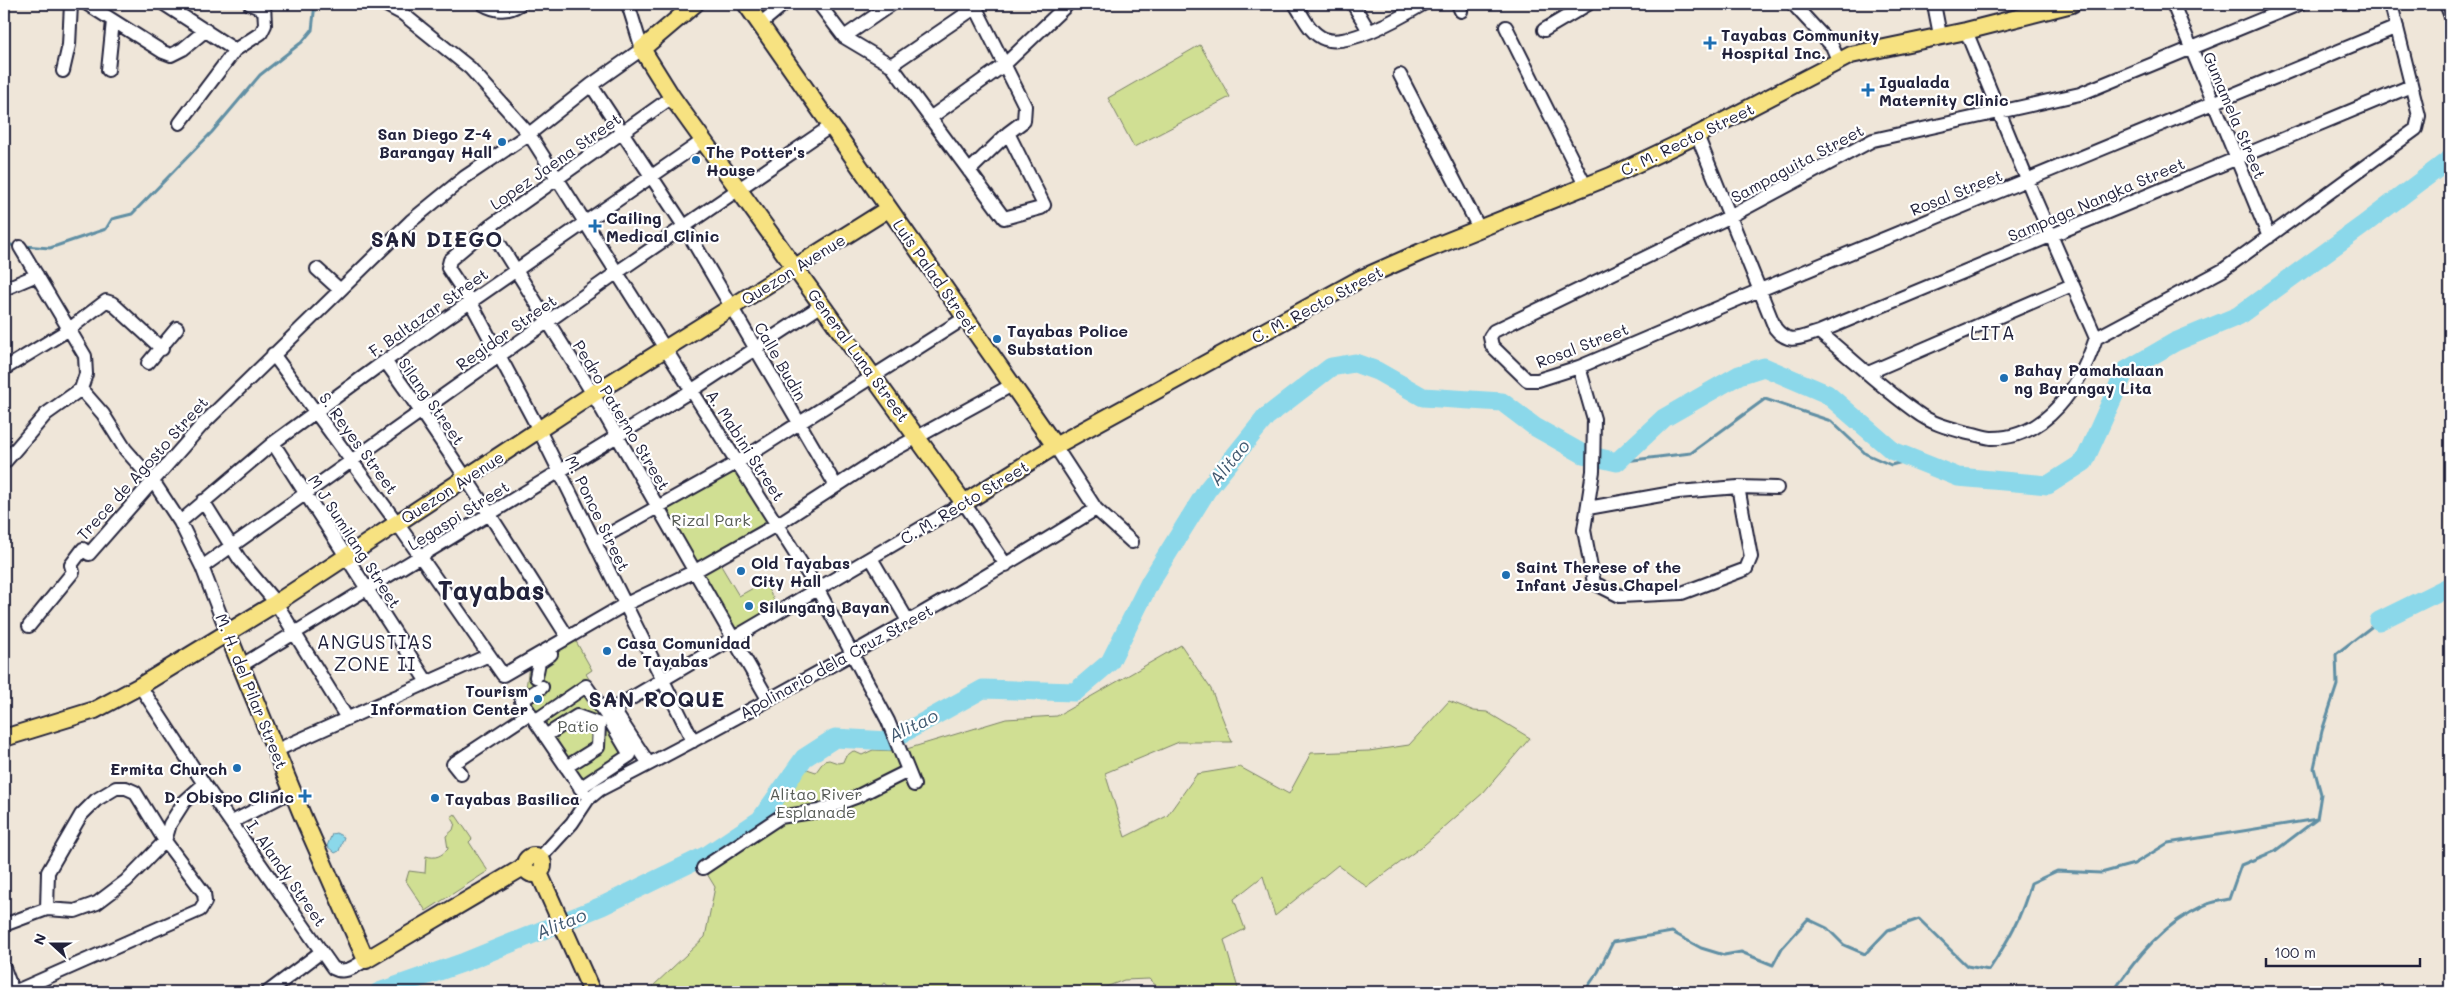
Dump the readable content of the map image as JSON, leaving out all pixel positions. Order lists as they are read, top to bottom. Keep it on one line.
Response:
{"streets":{"main road":["C. M. Recto Street","Quezon Avenue","Luis Palad Street","General Luna Street","Apolinario dela Cruz Street","M. H. del Pilar Street"],"street":["Gumamela Street","Lopez Jaena Street","Sampaguita Street","Rosal Street","Sampaga Nangka Street","F. Baltazar Street","Regidor Street","Calle Budin","Silang Street","Pedro Paterno Street","S. Reyes Street","A. Mabini Street","Trece de Agosto Street","M. Ponce Street","Legaspi Street","M J Sumilang Street","I. Alandy Street"]},"crossings":[["Gumamela Street","Sampaguita Street"],["Gumamela Street","Rosal Street"],["Gumamela Street","Sampaga Nangka Street"],["C. M. Recto Street","Luis Palad Street"],["C. M. Recto Street","General Luna Street"],["C. M. Recto Street","Pedro Paterno Street"],["C. M. Recto Street","A. Mabini Street"],["C. M. Recto Street","M. Ponce Street"],["Lopez Jaena Street","F. Baltazar Street"],["Lopez Jaena Street","General Luna Street"],["Lopez Jaena Street","Calle Budin"],["Lopez Jaena Street","Pedro Paterno Street"],["Lopez Jaena Street","A. Mabini Street"],["Lopez Jaena Street","M. Ponce Street"],["Sampaguita Street","Rosal Street"],["Rosal Street","Sampaga Nangka Street"],["Quezon Avenue","Luis Palad Street"],["Quezon Avenue","General Luna Street"],["Quezon Avenue","Calle Budin"],["Quezon Avenue","Silang Street"],["Quezon Avenue","Pedro Paterno Street"],["Quezon Avenue","S. Reyes Street"],["Quezon Avenue","A. Mabini Street"],["Quezon Avenue","M. Ponce Street"],["Quezon Avenue","M J Sumilang Street"],["Quezon Avenue","M. H. del Pilar Street"],["Quezon Avenue","I. Alandy Street"],["Luis Palad Street","Regidor Street"],["Luis Palad Street","Apolinario dela Cruz Street"],["F. Baltazar Street","General Luna Street"],["F. Baltazar Street","Calle Budin"],["F. Baltazar Street","Silang Street"],["F. Baltazar Street","Pedro Paterno Street"],["F. Baltazar Street","S. Reyes Street"],["F. Baltazar Street","A. Mabini Street"],["F. Baltazar Street","M. Ponce Street"],["F. Baltazar Street","M J Sumilang Street"],["F. Baltazar Street","M. H. del Pilar Street"],["Regidor Street","General Luna Street"],["Regidor Street","Calle Budin"],["Regidor Street","Silang Street"],["Regidor Street","Pedro Paterno Street"],["Regidor Street","S. Reyes Street"],["Regidor Street","A. Mabini Street"],["Regidor Street","M. Ponce Street"],["Regidor Street","M J Sumilang Street"],["Regidor Street","M. H. del Pilar Street"],["General Luna Street","Trece de Agosto Street"],["General Luna Street","Legaspi Street"],["General Luna Street","Apolinario dela Cruz Street"],["Calle Budin","Trece de Agosto Street"],["Calle Budin","Legaspi Street"],["Silang Street","S. Reyes Street"],["Silang Street","Legaspi Street"],["Pedro Paterno Street","Legaspi Street"],["Pedro Paterno Street","Apolinario dela Cruz Street"],["S. Reyes Street","Trece de Agosto Street"],["S. Reyes Street","Legaspi Street"],["A. Mabini Street","Trece de Agosto Street"],["A. Mabini Street","Legaspi Street"],["A. Mabini Street","Apolinario dela Cruz Street"],["Trece de Agosto Street","M. H. del Pilar Street"],["M. Ponce Street","Legaspi Street"],["M. Ponce Street","Apolinario dela Cruz Street"],["Legaspi Street","M J Sumilang Street"],["Legaspi Street","M. H. del Pilar Street"],["Apolinario dela Cruz Street","M. H. del Pilar Street"],["Apolinario dela Cruz Street","I. Alandy Street"]],"districts":["SAN DIEGO","LITA","Tayabas","ANGUSTIAS ZONE II","SAN ROQUE"],"water":["Alitao"],"parks":["Rizal Park","Patio","Alitao River Esplanade"],"places":{"health":["Tayabas Community Hospital Inc.","Igualada Maternity Clinic","Cailing Medical Clinic","D. Obispo Clinic"],"other":["San Diego Z-4 Barangay Hall","The Potter's House","Tayabas Police Substation","Bahay Pamahalaan ng Barangay Lita","Old Tayabas City Hall","Saint Therese of the Infant Jesus Chapel","Silungang Bayan","Casa Comunidad de Tayabas","Tourism Information Center","Ermita Church","Tayabas Basilica"]},"scale_bar":"100 m","north":"left"}
